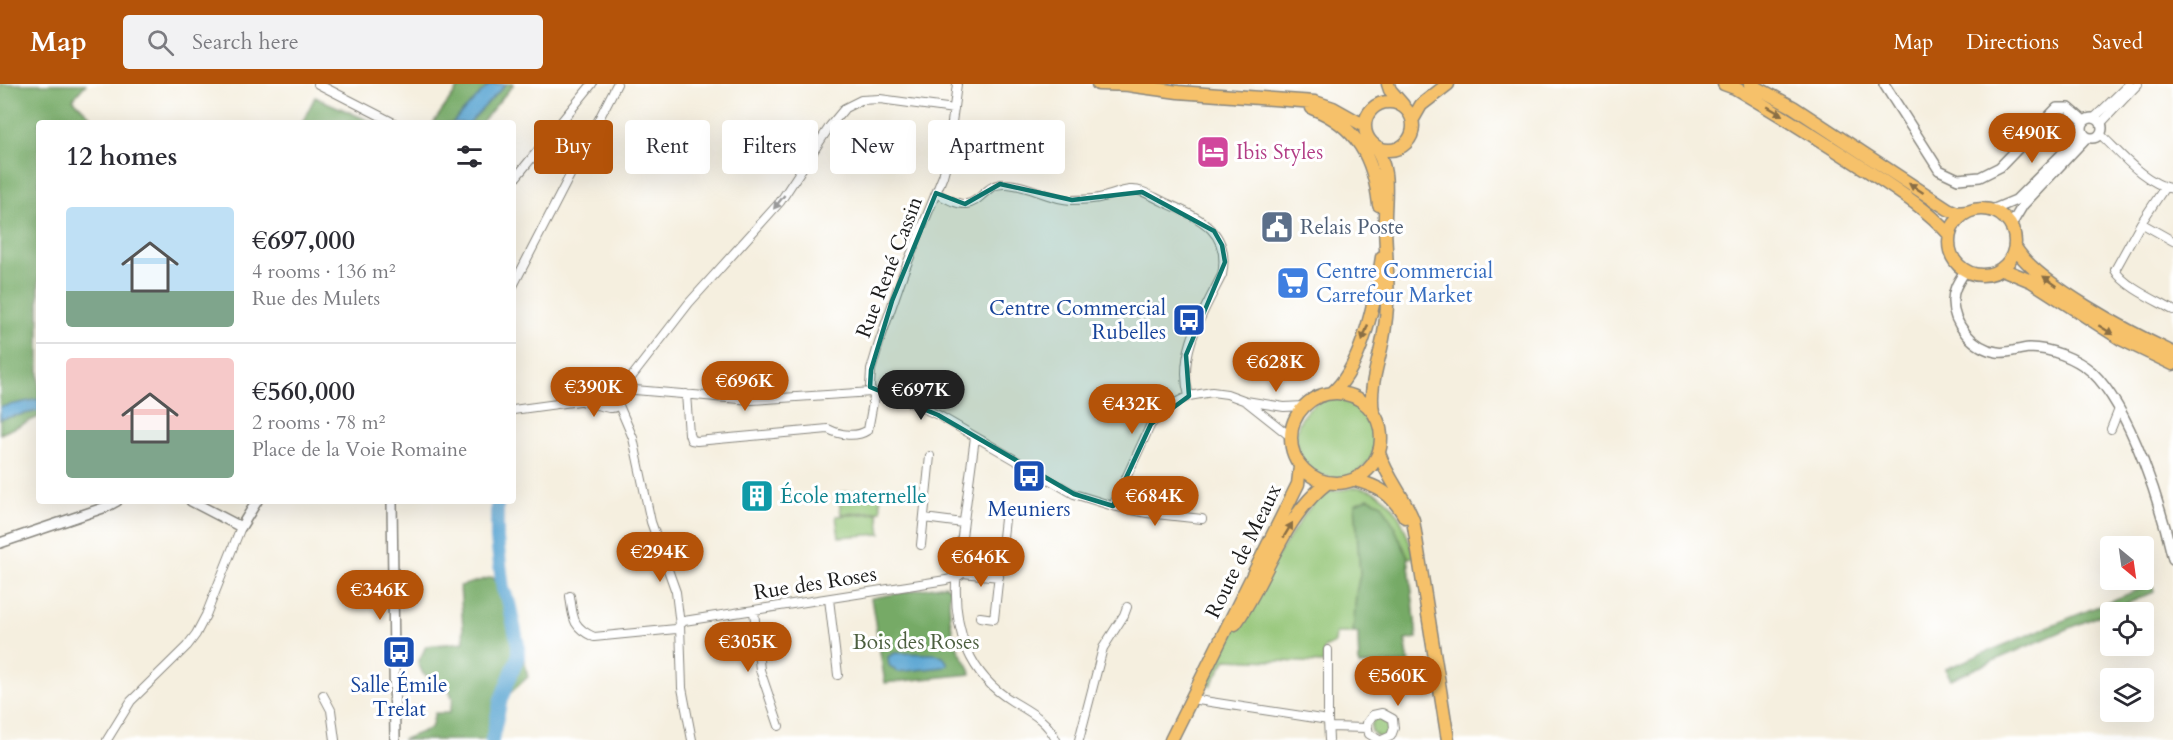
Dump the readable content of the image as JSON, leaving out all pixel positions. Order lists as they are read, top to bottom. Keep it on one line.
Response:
{"streets":{"main road":["Route de Meaux"],"street":["Rue René Cassin","Rue des Roses"]},"parks":["Bois des Roses"],"places":{"hotel":["Ibis Styles"],"public building":["Relais Poste"],"supermarket":["Centre Commercial Carrefour Market"],"bus stop":["Centre Commercial Rubelles","Meuniers","Salle Émile Trelat"],"building":["École maternelle"]},"north":"bottom right","page":{"header":"Map","search":"Search here","nav":["Map","Directions","Saved"],"price":["€490K","€628K","€696K","€390K","€697K","€432K","€684K","€294K","€646K","€346K","€305K","€560K"],"chip":["Buy","Rent","Filters","New","Apartment"],"heading":"12 homes","list":[{"name":"€697,000","note":"4 rooms · 136 m² · Rue des Mulets"},{"name":"€560,000","note":"2 rooms · 78 m² · Place de la Voie Romaine"}]}}
